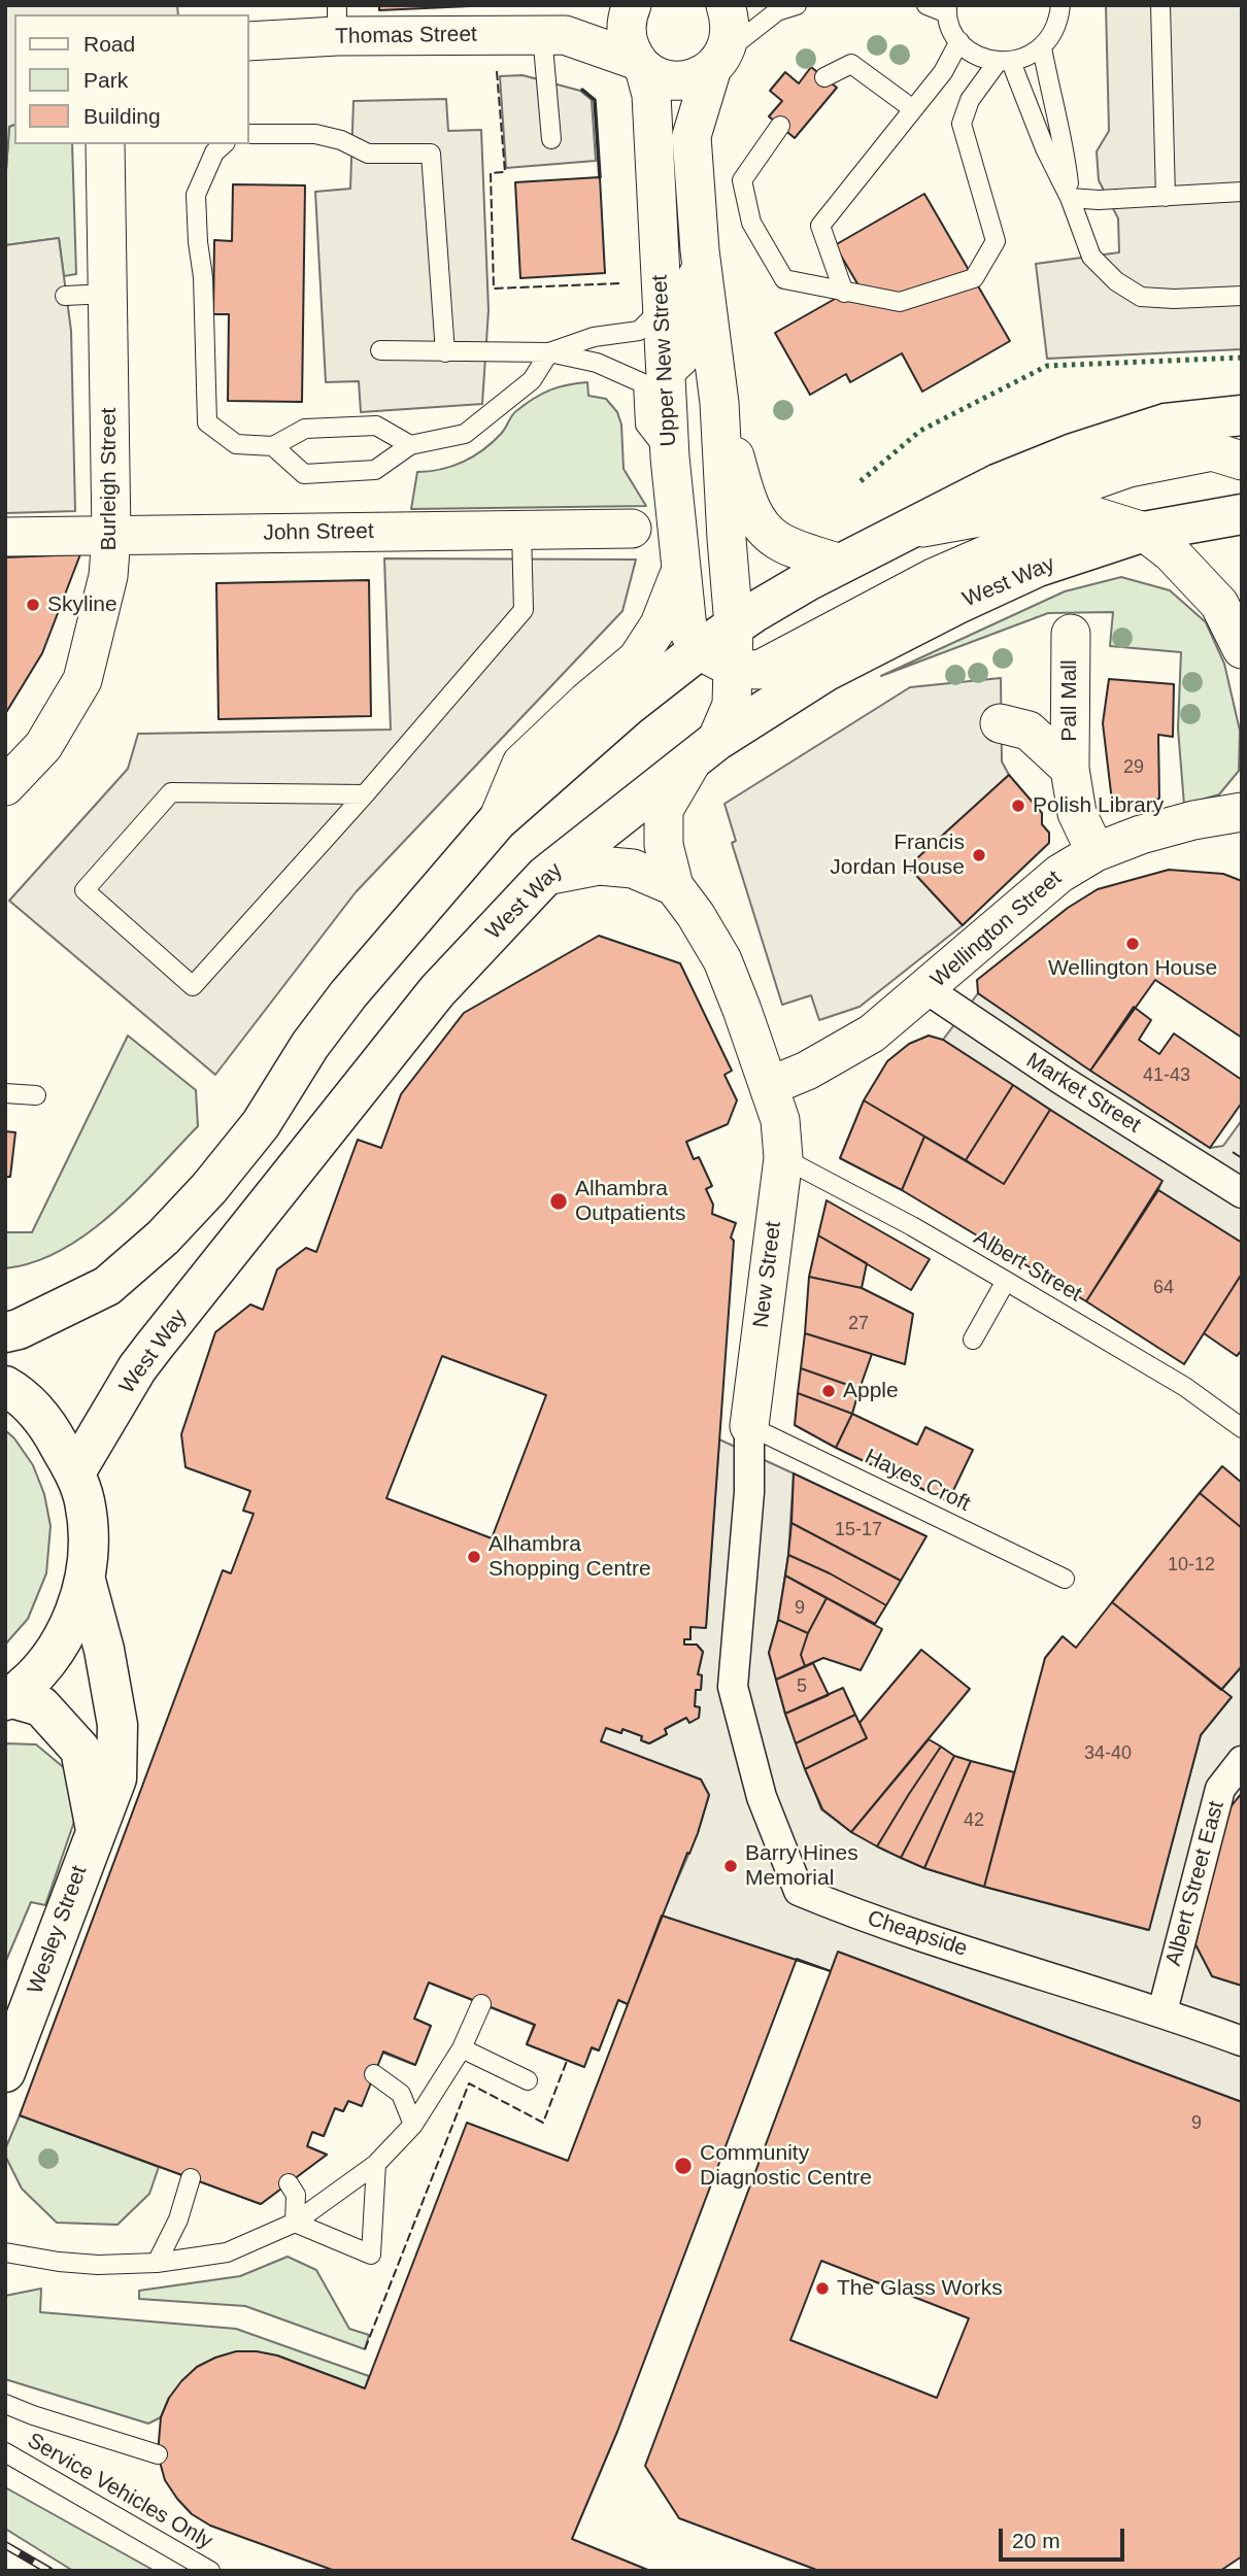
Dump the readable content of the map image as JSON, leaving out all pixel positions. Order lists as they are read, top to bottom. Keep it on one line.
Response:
{"streets":{"main road":["West Way","Wesley Street"],"street":["Thomas Street","Upper New Street","Burleigh Street","John Street","Pall Mall","Wellington Street","Market Street","New Street","Albert Street East","Cheapside"],"lane":["Albert Street","Hayes Croft","Service Vehicles Only"]},"crossings":[["Thomas Street","Upper New Street"],["Upper New Street","West Way"],["Upper New Street","New Street"],["Burleigh Street","John Street"],["West Way","New Street"],["Pall Mall","Wellington Street"],["Wellington Street","Market Street"],["Wellington Street","New Street"],["Albert Street","New Street"],["New Street","Hayes Croft"],["New Street","Cheapside"],["Albert Street East","Cheapside"]],"places":["Skyline","Polish Library","Francis Jordan House","Wellington House","Alhambra Outpatients","Apple","Alhambra Shopping Centre","Barry Hines Memorial","Community Diagnostic Centre","The Glass Works"],"house_numbers":["29","41-43","64","27","15-17","10-12","9","5","34-40","42","9"],"legend":["Road","Park","Building"],"scale_bar":"20 m"}
